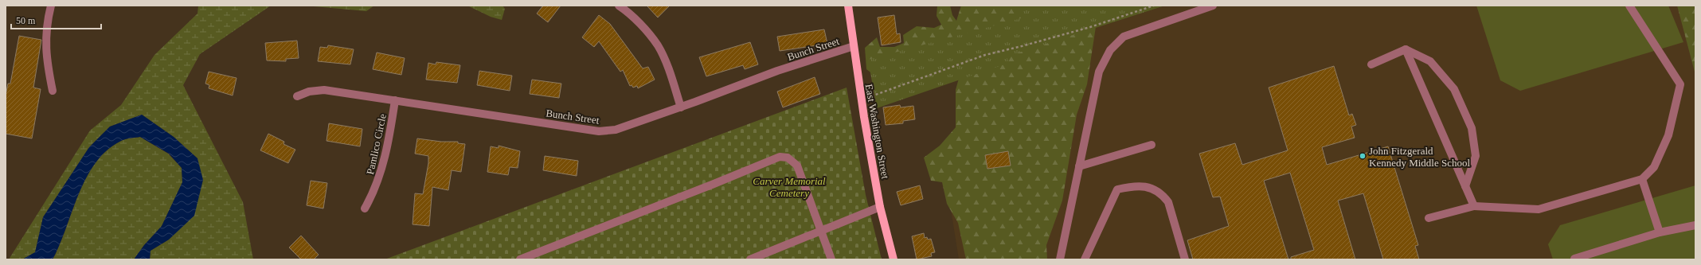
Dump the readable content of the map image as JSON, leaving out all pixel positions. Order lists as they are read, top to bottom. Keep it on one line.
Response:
{"streets":{"main road":["East Washington Street"],"street":["Bunch Street","Pamlico Circle"]},"crossings":[["Bunch Street","East Washington Street"],["Bunch Street","Pamlico Circle"]],"parks":["Carver Memorial Cemetery"],"places":["John Fitzgerald Kennedy Middle School"],"scale_bar":"50 m"}
